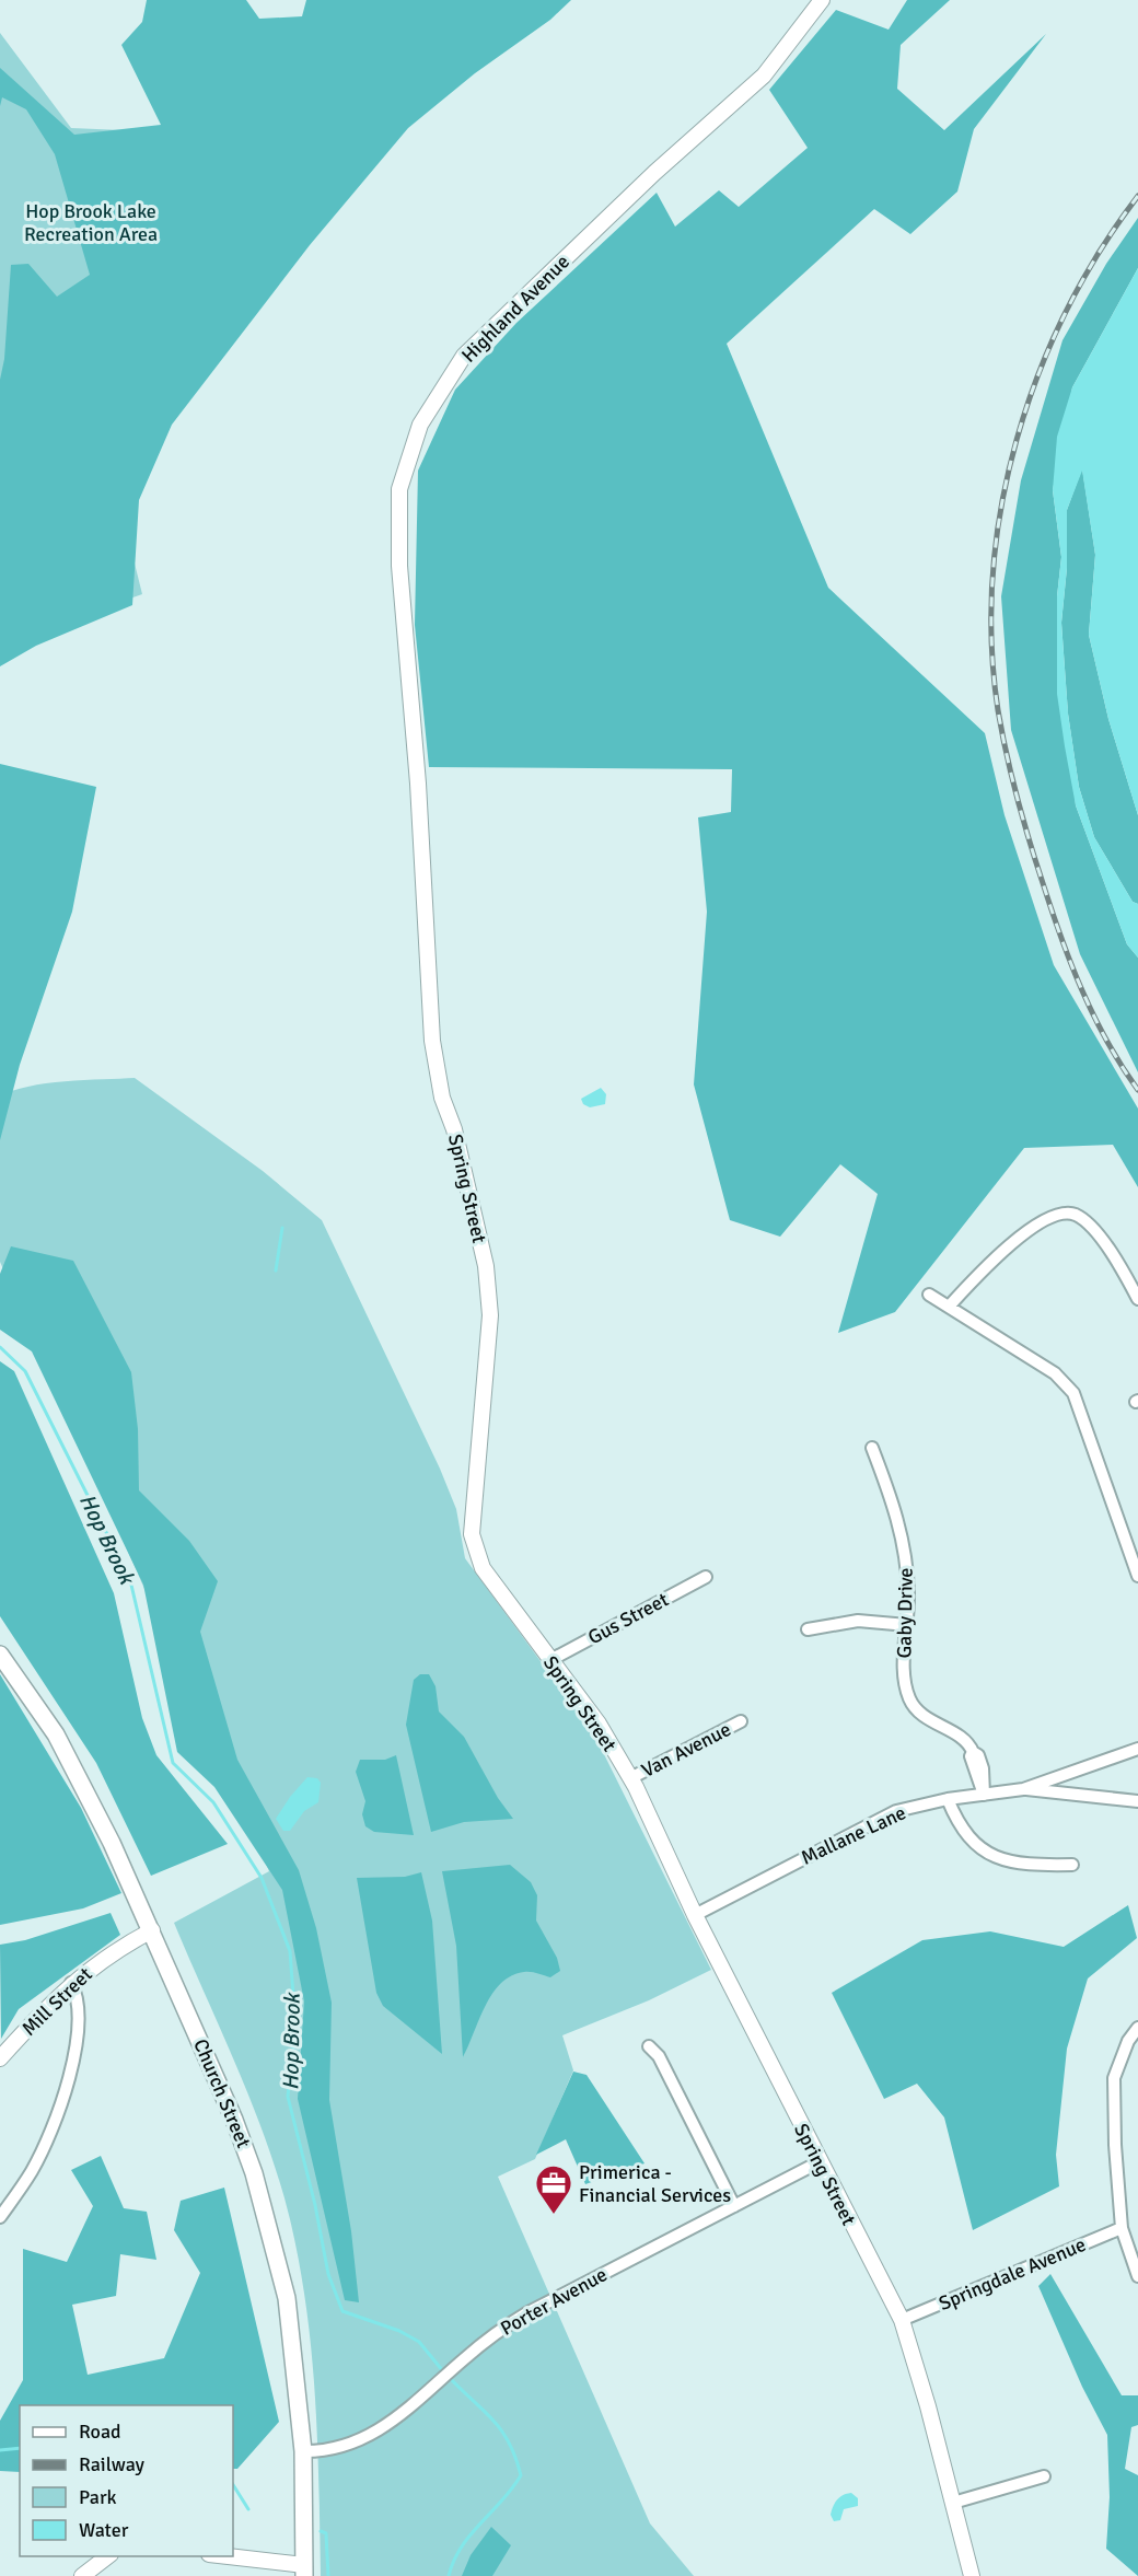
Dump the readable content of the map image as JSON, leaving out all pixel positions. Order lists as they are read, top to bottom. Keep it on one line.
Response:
{"streets":{"main road":["Highland Avenue","Spring Street","Mill Street","Church Street"],"street":["Gaby Drive","Gus Street","Van Avenue","Mallane Lane","Springdale Avenue","Porter Avenue"]},"crossings":[["Highland Avenue","Spring Street"],["Spring Street","Gus Street"],["Spring Street","Van Avenue"],["Spring Street","Mallane Lane"],["Spring Street","Springdale Avenue"],["Spring Street","Porter Avenue"],["Gaby Drive","Mallane Lane"],["Mill Street","Church Street"],["Church Street","Porter Avenue"]],"water":["Hop Brook"],"parks":["Hop Brook Lake Recreation Area"],"places":{"office":["Primerica - Financial Services"]},"legend":["Road","Railway","Park","Water"]}
